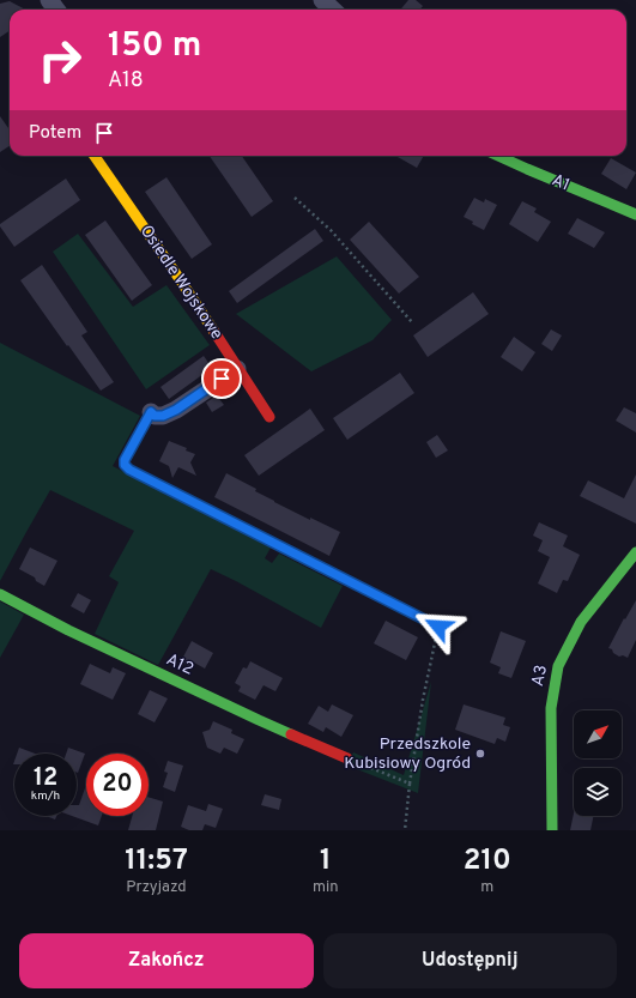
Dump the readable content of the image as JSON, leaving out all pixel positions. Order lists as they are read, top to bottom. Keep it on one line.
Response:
{"streets":{"street":["A1","Osiedle Wojskowe","A12","A3"]},"places":["Przedszkole Kubisiowy Ogród"],"north":"top right","page":{"turn":["150 m","A18"],"then":"Potem","speed":"12 km/h","limit":"20","eta":["11:57","Przyjazd","1","min","210","m"],"buttons":["Zakończ","Udostępnij"]}}
